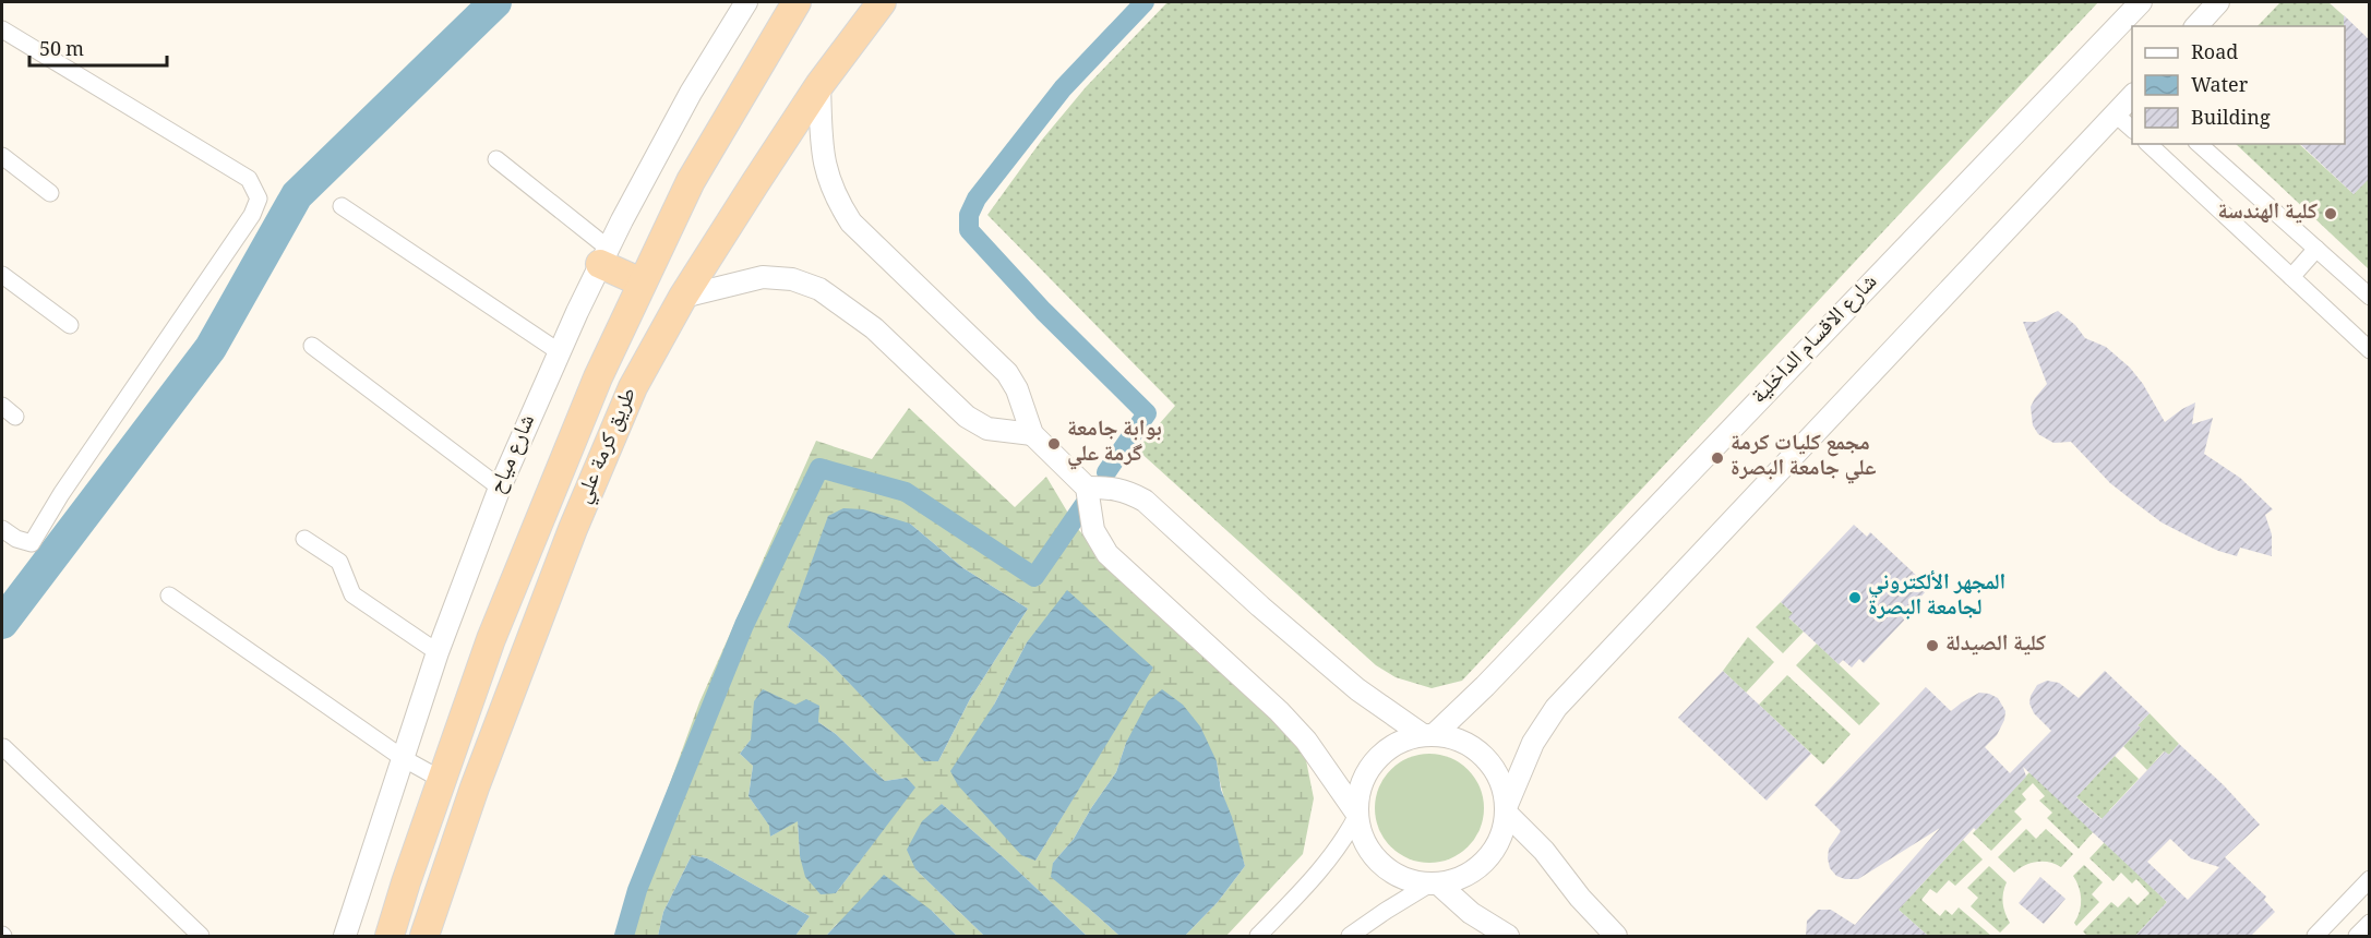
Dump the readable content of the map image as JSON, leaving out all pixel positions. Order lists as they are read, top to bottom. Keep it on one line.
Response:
{"streets":{"highway":["طريق كرمة علي"],"street":["شارع الاقسام الداخلية","شارع مياح"]},"places":["كلية الهندسة","بوابة جامعة گرمة علي","مجمع كليات كرمة علي جامعة البصرة","المجهر الألكتروني لجامعة البصرة","كلية الصيدلة"],"legend":["Road","Water","Building"],"scale_bar":"50 m"}
